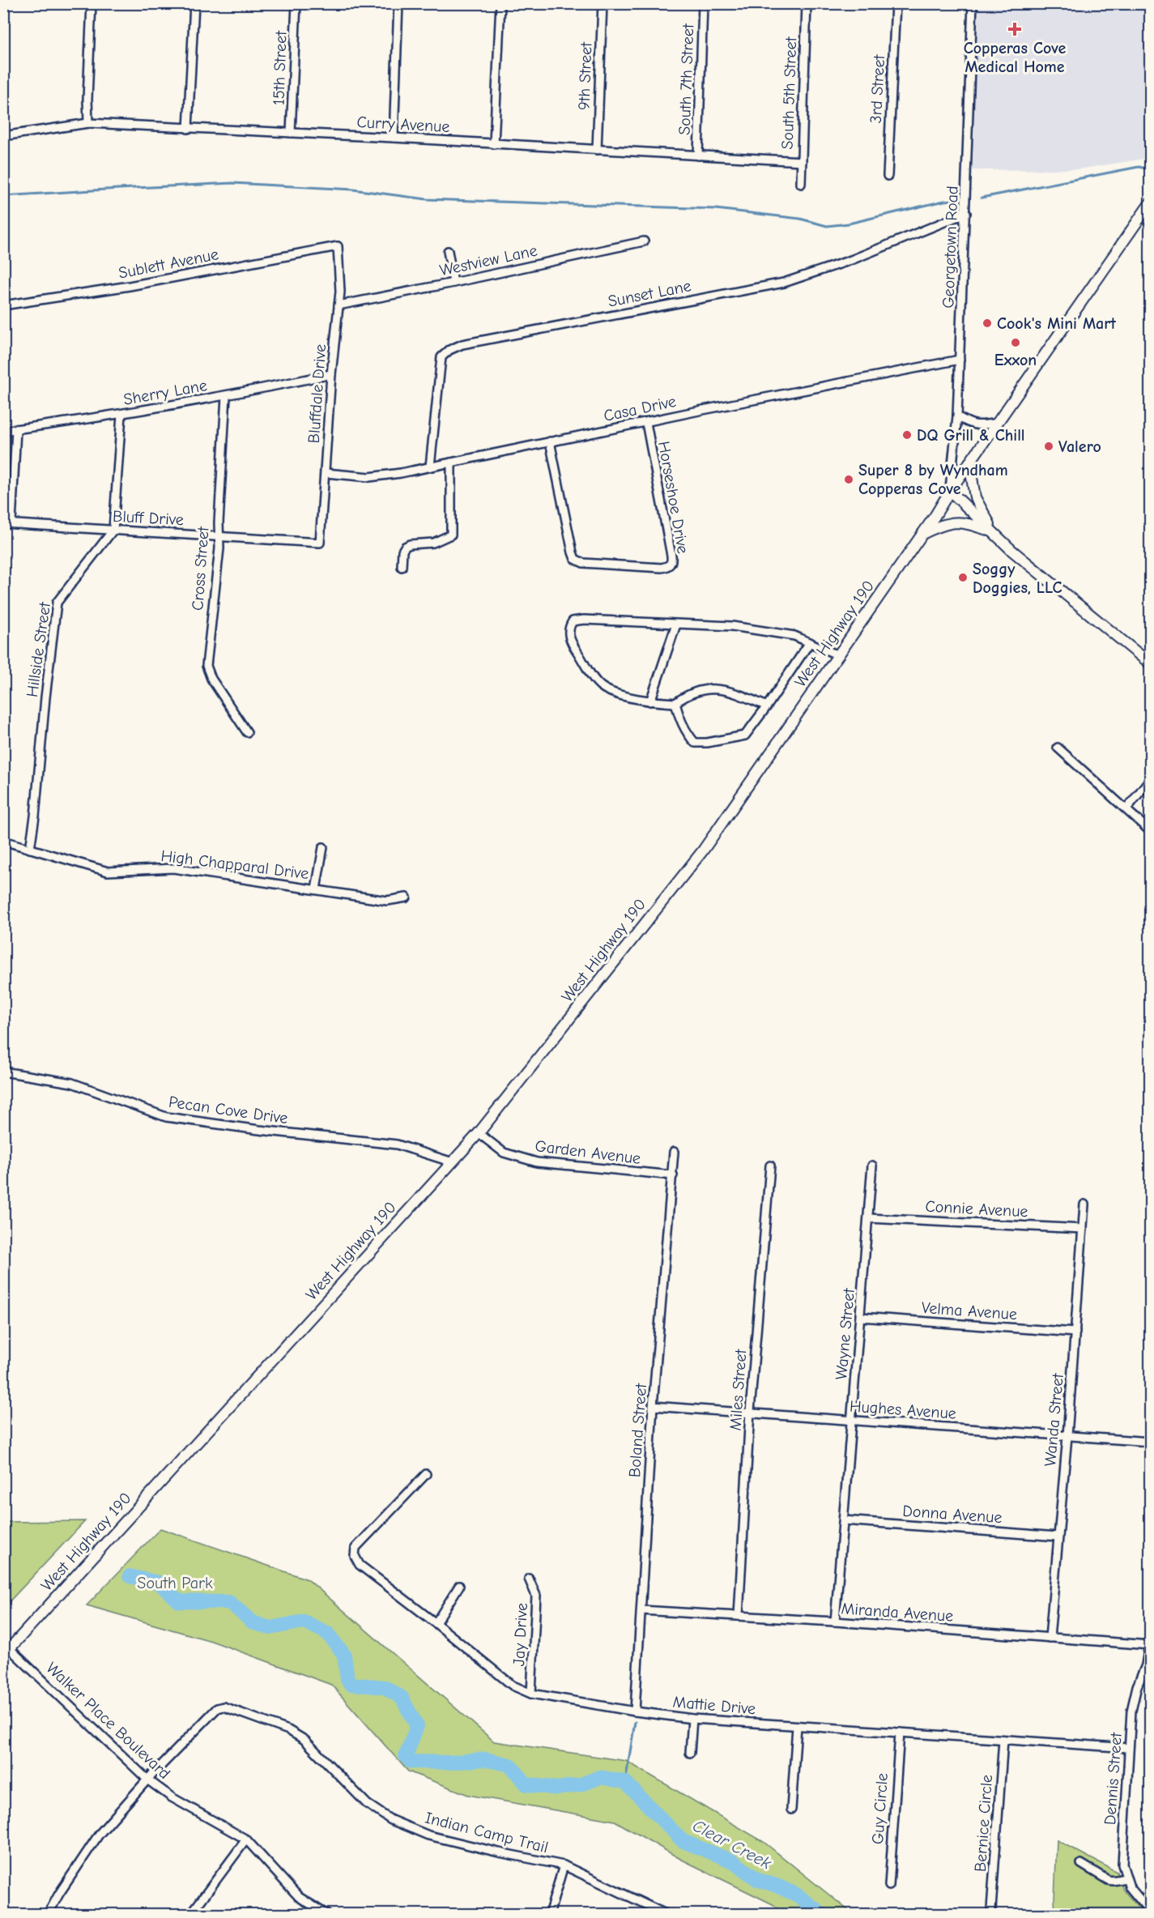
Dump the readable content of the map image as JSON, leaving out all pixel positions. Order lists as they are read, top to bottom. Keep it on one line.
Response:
{"streets":{"main road":["West Highway 190"],"street":["15th Street","9th Street","South 7th Street","3rd Street","South 5th Street","Curry Avenue","Georgetown Road","Westview Lane","Sublett Avenue","Sunset Lane","Sherry Lane","Bluffdale Drive","Casa Drive","Horseshoe Drive","Bluff Drive","Cross Street","Hillside Street","High Chapparal Drive","Pecan Cove Drive","Garden Avenue","Connie Avenue","Velma Avenue","Wayne Street","Miles Street","Hughes Avenue","Wanda Street","Boland Street","Donna Avenue","Miranda Avenue","Jay Drive","Mattie Drive","Walker Place Boulevard","Dennis Street","Guy Circle","Bernice Circle","Indian Camp Trail"]},"crossings":[["15th Street","Curry Avenue"],["9th Street","Curry Avenue"],["South 7th Street","Curry Avenue"],["South 5th Street","Curry Avenue"],["Georgetown Road","Sunset Lane"],["Georgetown Road","Casa Drive"],["Georgetown Road","West Highway 190"],["Westview Lane","Bluffdale Drive"],["Sublett Avenue","Bluffdale Drive"],["Sunset Lane","Casa Drive"],["Sherry Lane","Bluffdale Drive"],["Sherry Lane","Cross Street"],["Bluffdale Drive","Casa Drive"],["Bluffdale Drive","Bluff Drive"],["Casa Drive","Horseshoe Drive"],["Bluff Drive","Cross Street"],["Bluff Drive","Hillside Street"],["West Highway 190","Pecan Cove Drive"],["West Highway 190","Garden Avenue"],["West Highway 190","Walker Place Boulevard"],["Hillside Street","High Chapparal Drive"],["Garden Avenue","Boland Street"],["Connie Avenue","Wayne Street"],["Connie Avenue","Wanda Street"],["Velma Avenue","Wayne Street"],["Velma Avenue","Wanda Street"],["Wayne Street","Hughes Avenue"],["Wayne Street","Donna Avenue"],["Wayne Street","Miranda Avenue"],["Miles Street","Hughes Avenue"],["Miles Street","Miranda Avenue"],["Hughes Avenue","Wanda Street"],["Hughes Avenue","Boland Street"],["Wanda Street","Donna Avenue"],["Wanda Street","Miranda Avenue"],["Boland Street","Miranda Avenue"],["Boland Street","Mattie Drive"],["Miranda Avenue","Dennis Street"],["Jay Drive","Mattie Drive"],["Mattie Drive","Dennis Street"],["Mattie Drive","Guy Circle"],["Mattie Drive","Bernice Circle"],["Walker Place Boulevard","Indian Camp Trail"]],"water":["Clear Creek"],"parks":["South Park"],"places":{"health":["Copperas Cove Medical Home"],"other":["Cook's Mini Mart","Exxon","DQ Grill & Chill","Valero","Super 8 by Wyndham Copperas Cove","Soggy Doggies, LLC"]}}
